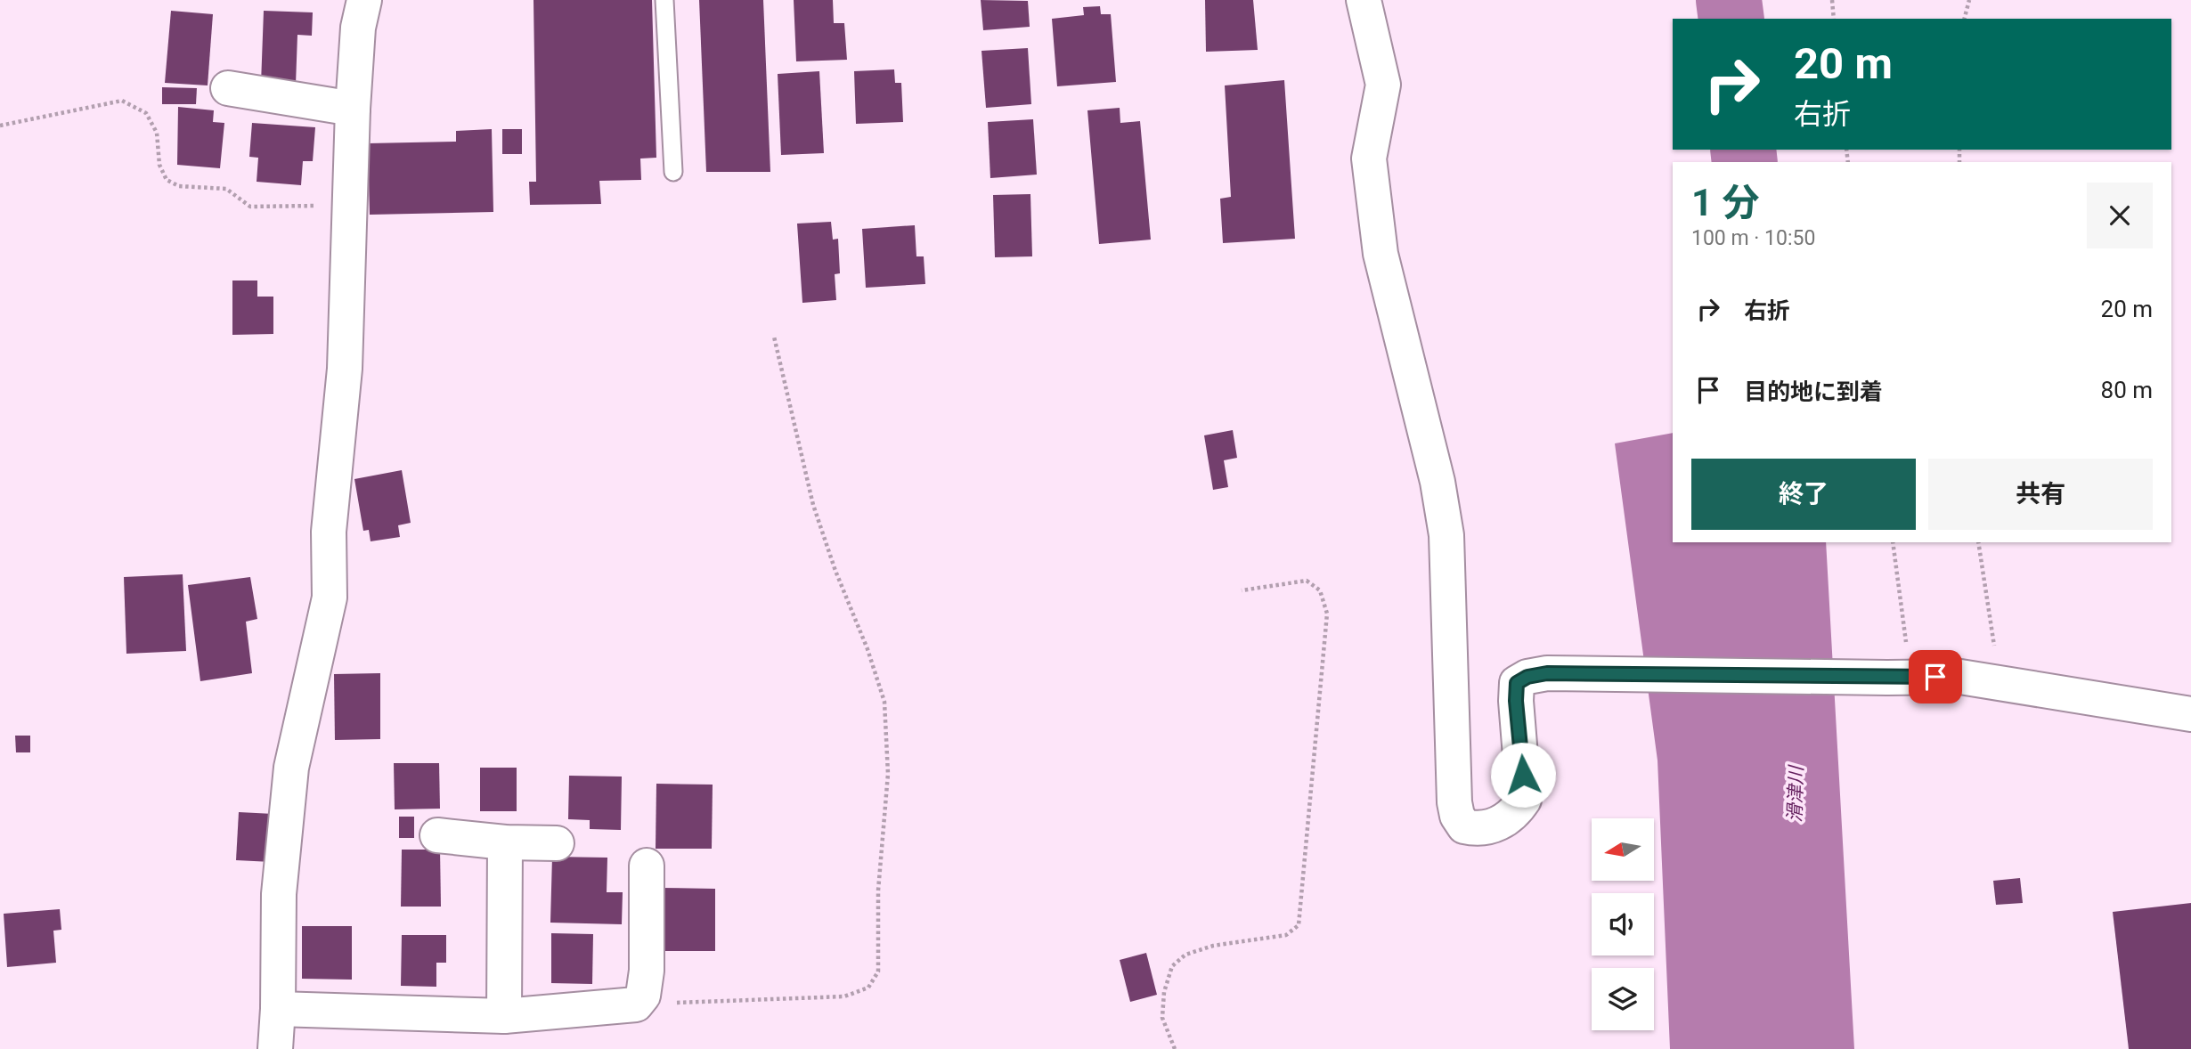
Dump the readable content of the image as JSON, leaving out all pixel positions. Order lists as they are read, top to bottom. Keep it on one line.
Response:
{"water":["滑津川"],"north":"left","page":{"turn":["20 m","右折"],"heading":["1 分","100 m · 10:50"],"list":[{"name":"右折","value":"20 m"},{"name":"目的地に到着","value":"80 m"}],"buttons":["終了","共有"]}}
